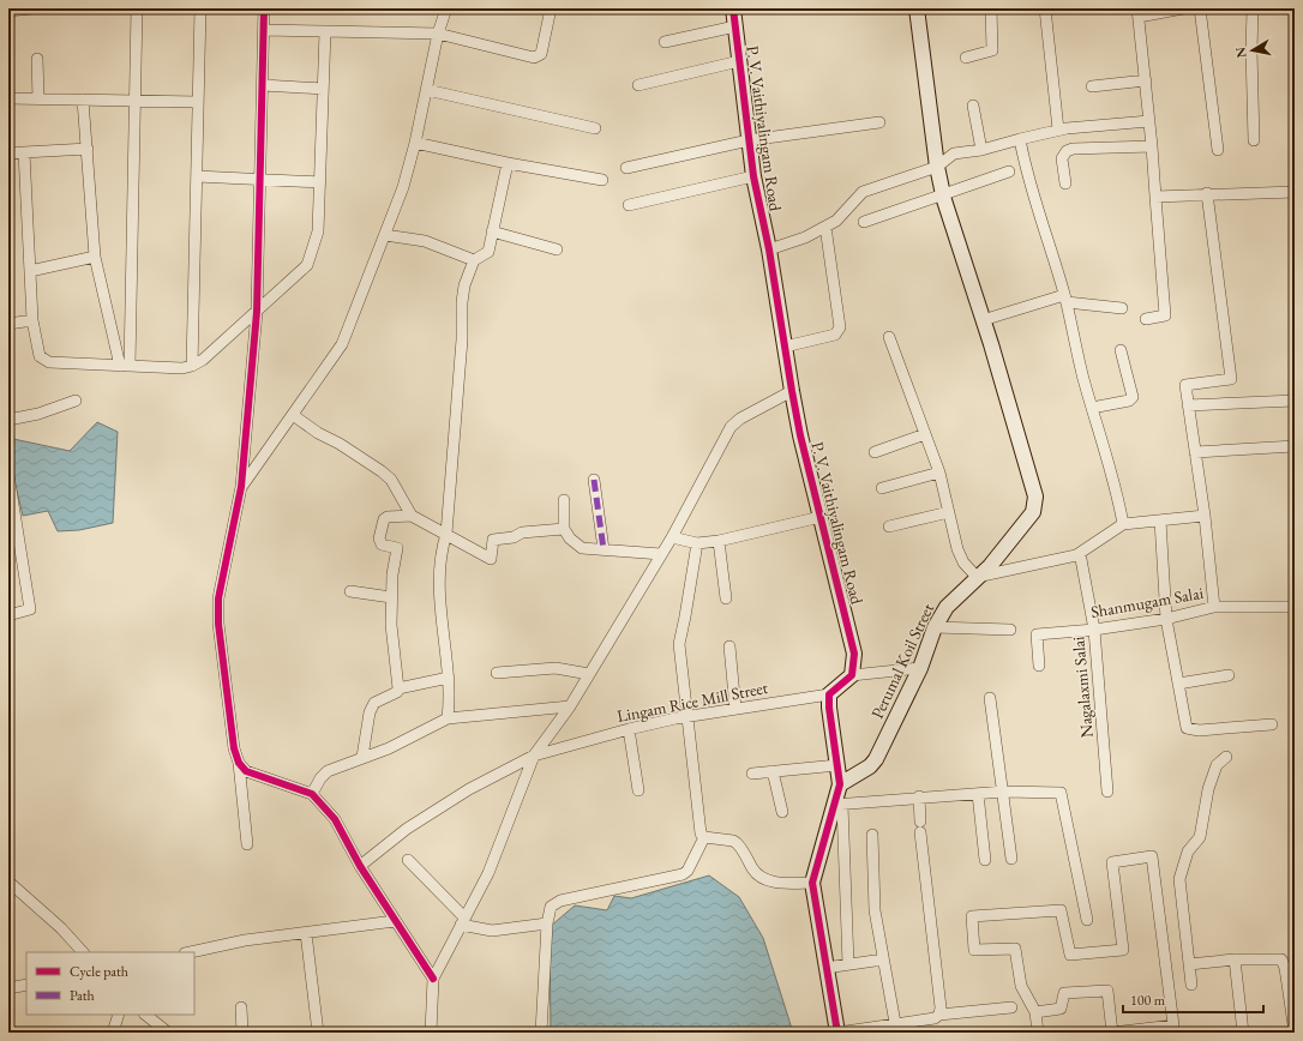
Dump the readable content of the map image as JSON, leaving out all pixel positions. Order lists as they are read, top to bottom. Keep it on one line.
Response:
{"streets":{"street":["P. V. Vaithiyalingam Road","Shanmugam Salai","Perumal Koil Street","Nagalaxmi Salai","Lingam Rice Mill Street"]},"crossings":[["Shanmugam Salai","Nagalaxmi Salai"]],"legend":["Cycle path","Path"],"scale_bar":"100 m","north":"left"}
